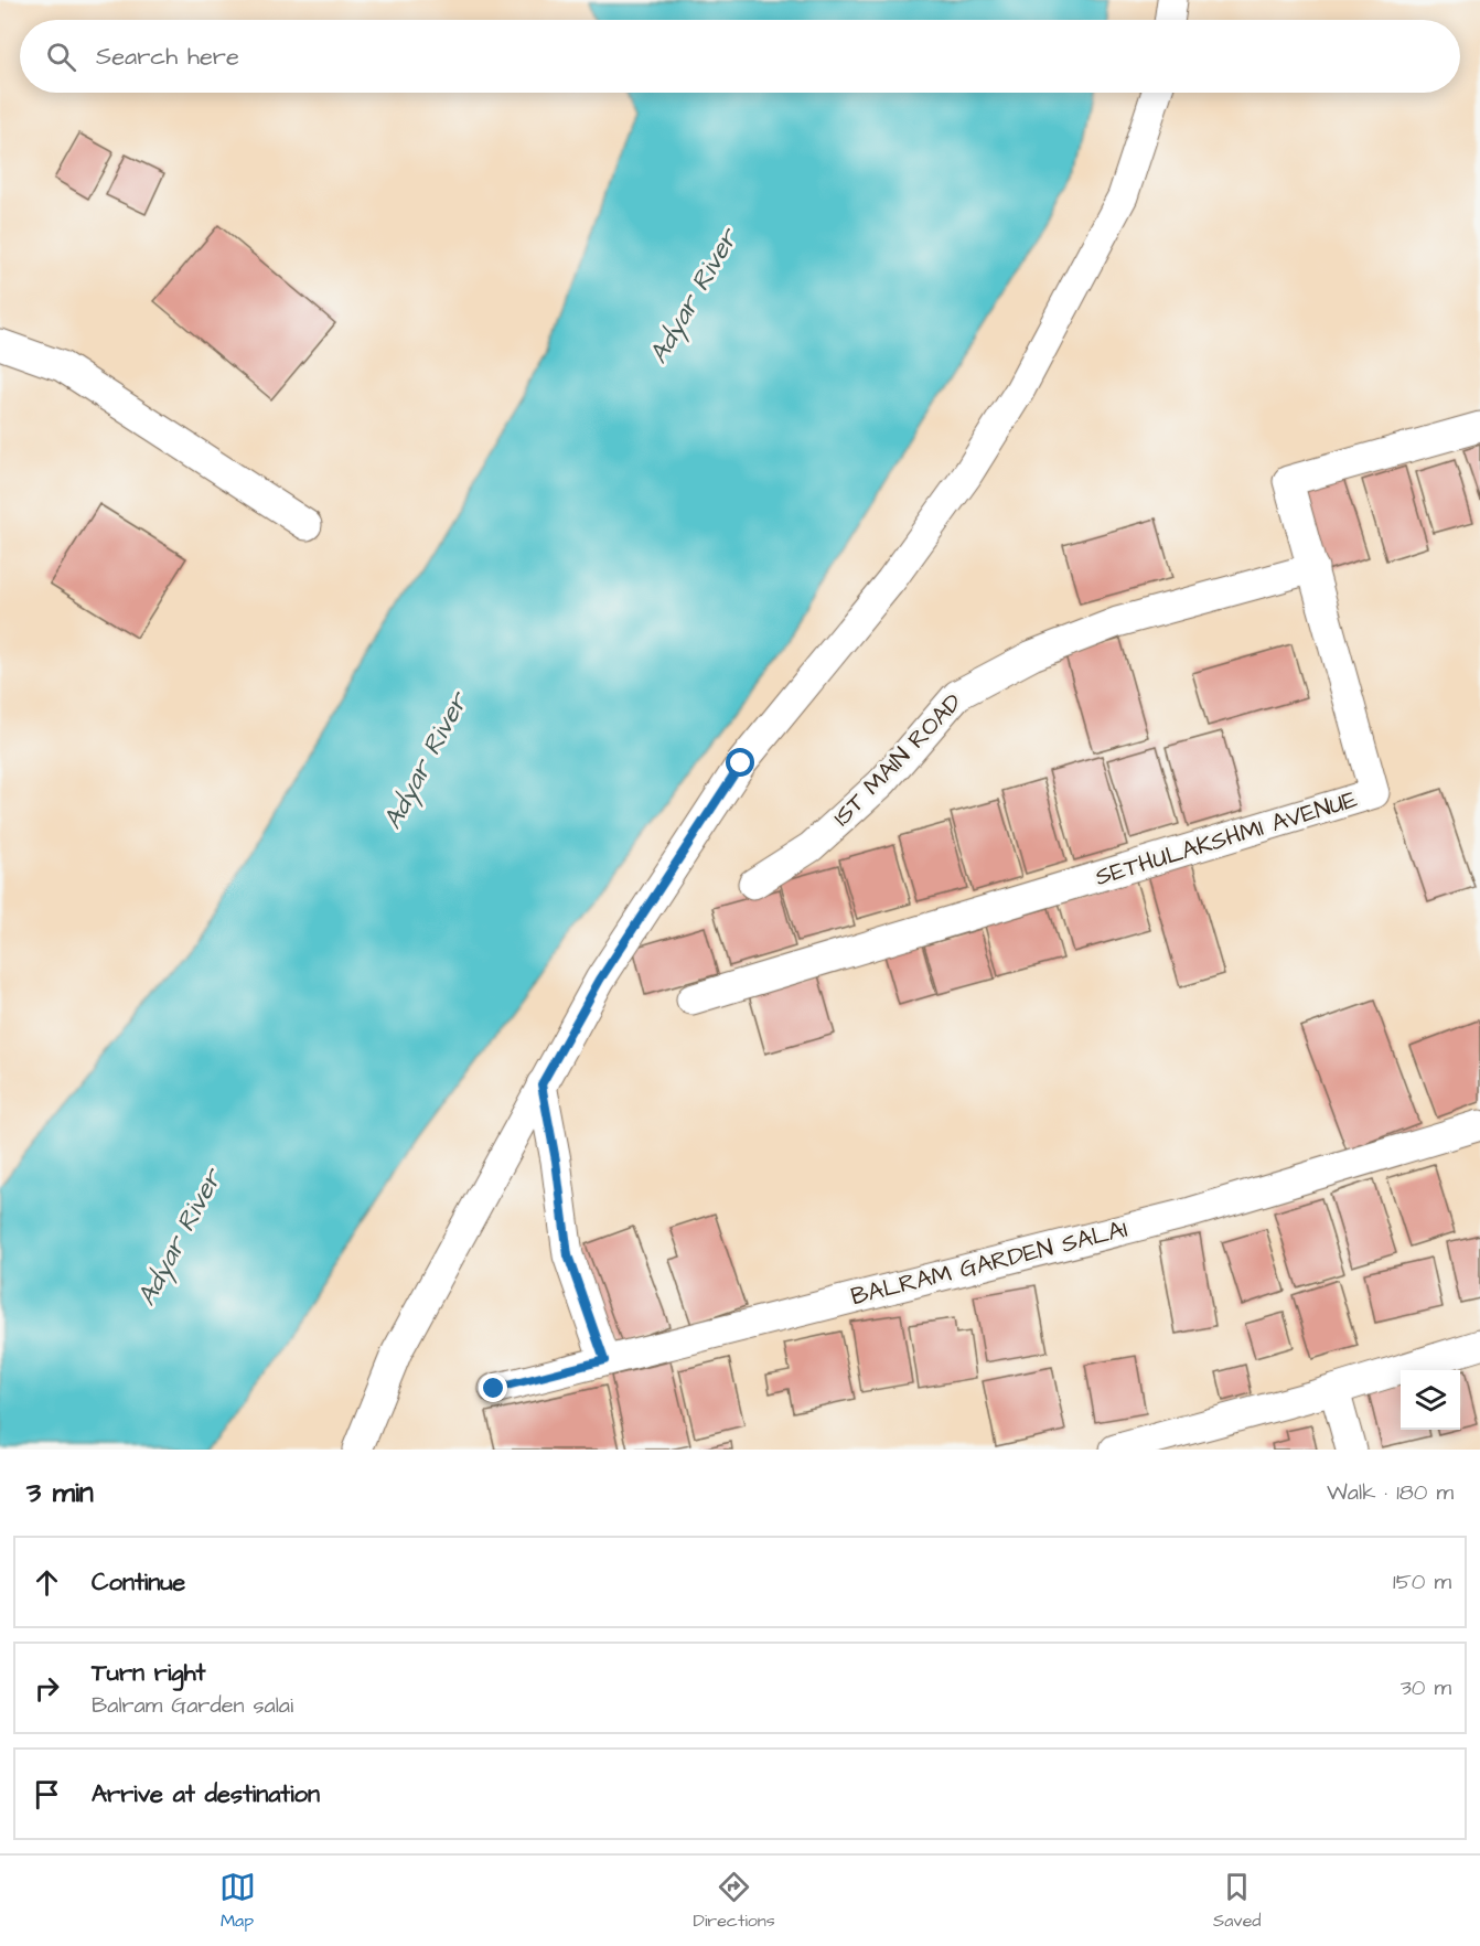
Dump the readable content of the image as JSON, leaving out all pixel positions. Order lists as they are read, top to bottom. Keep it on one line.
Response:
{"streets":{"street":["1ST MAIN ROAD","SETHULAKSHMI AVENUE","BALRAM GARDEN SALAI"]},"crossings":[["1ST MAIN ROAD","SETHULAKSHMI AVENUE"]],"water":["Adyar River"],"page":{"search":"Search here","heading":["3 min","Walk · 180 m"],"list":[["Continue","150 m"],["Turn right","Balram Garden salai","30 m"],"Arrive at destination"],"nav":["Map","Directions","Saved"]}}
